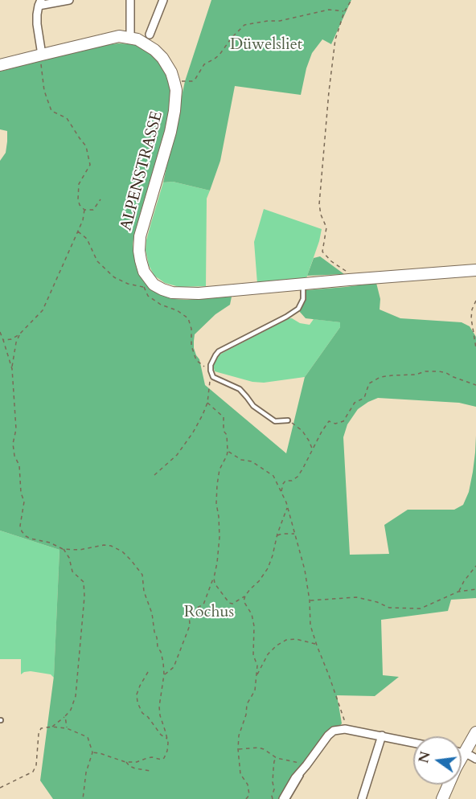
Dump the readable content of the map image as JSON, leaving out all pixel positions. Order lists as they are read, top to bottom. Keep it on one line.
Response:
{"streets":{"street":["ALPENSTRASSE"]},"parks":["Düwelsliet","Rochus"],"north":"left"}
